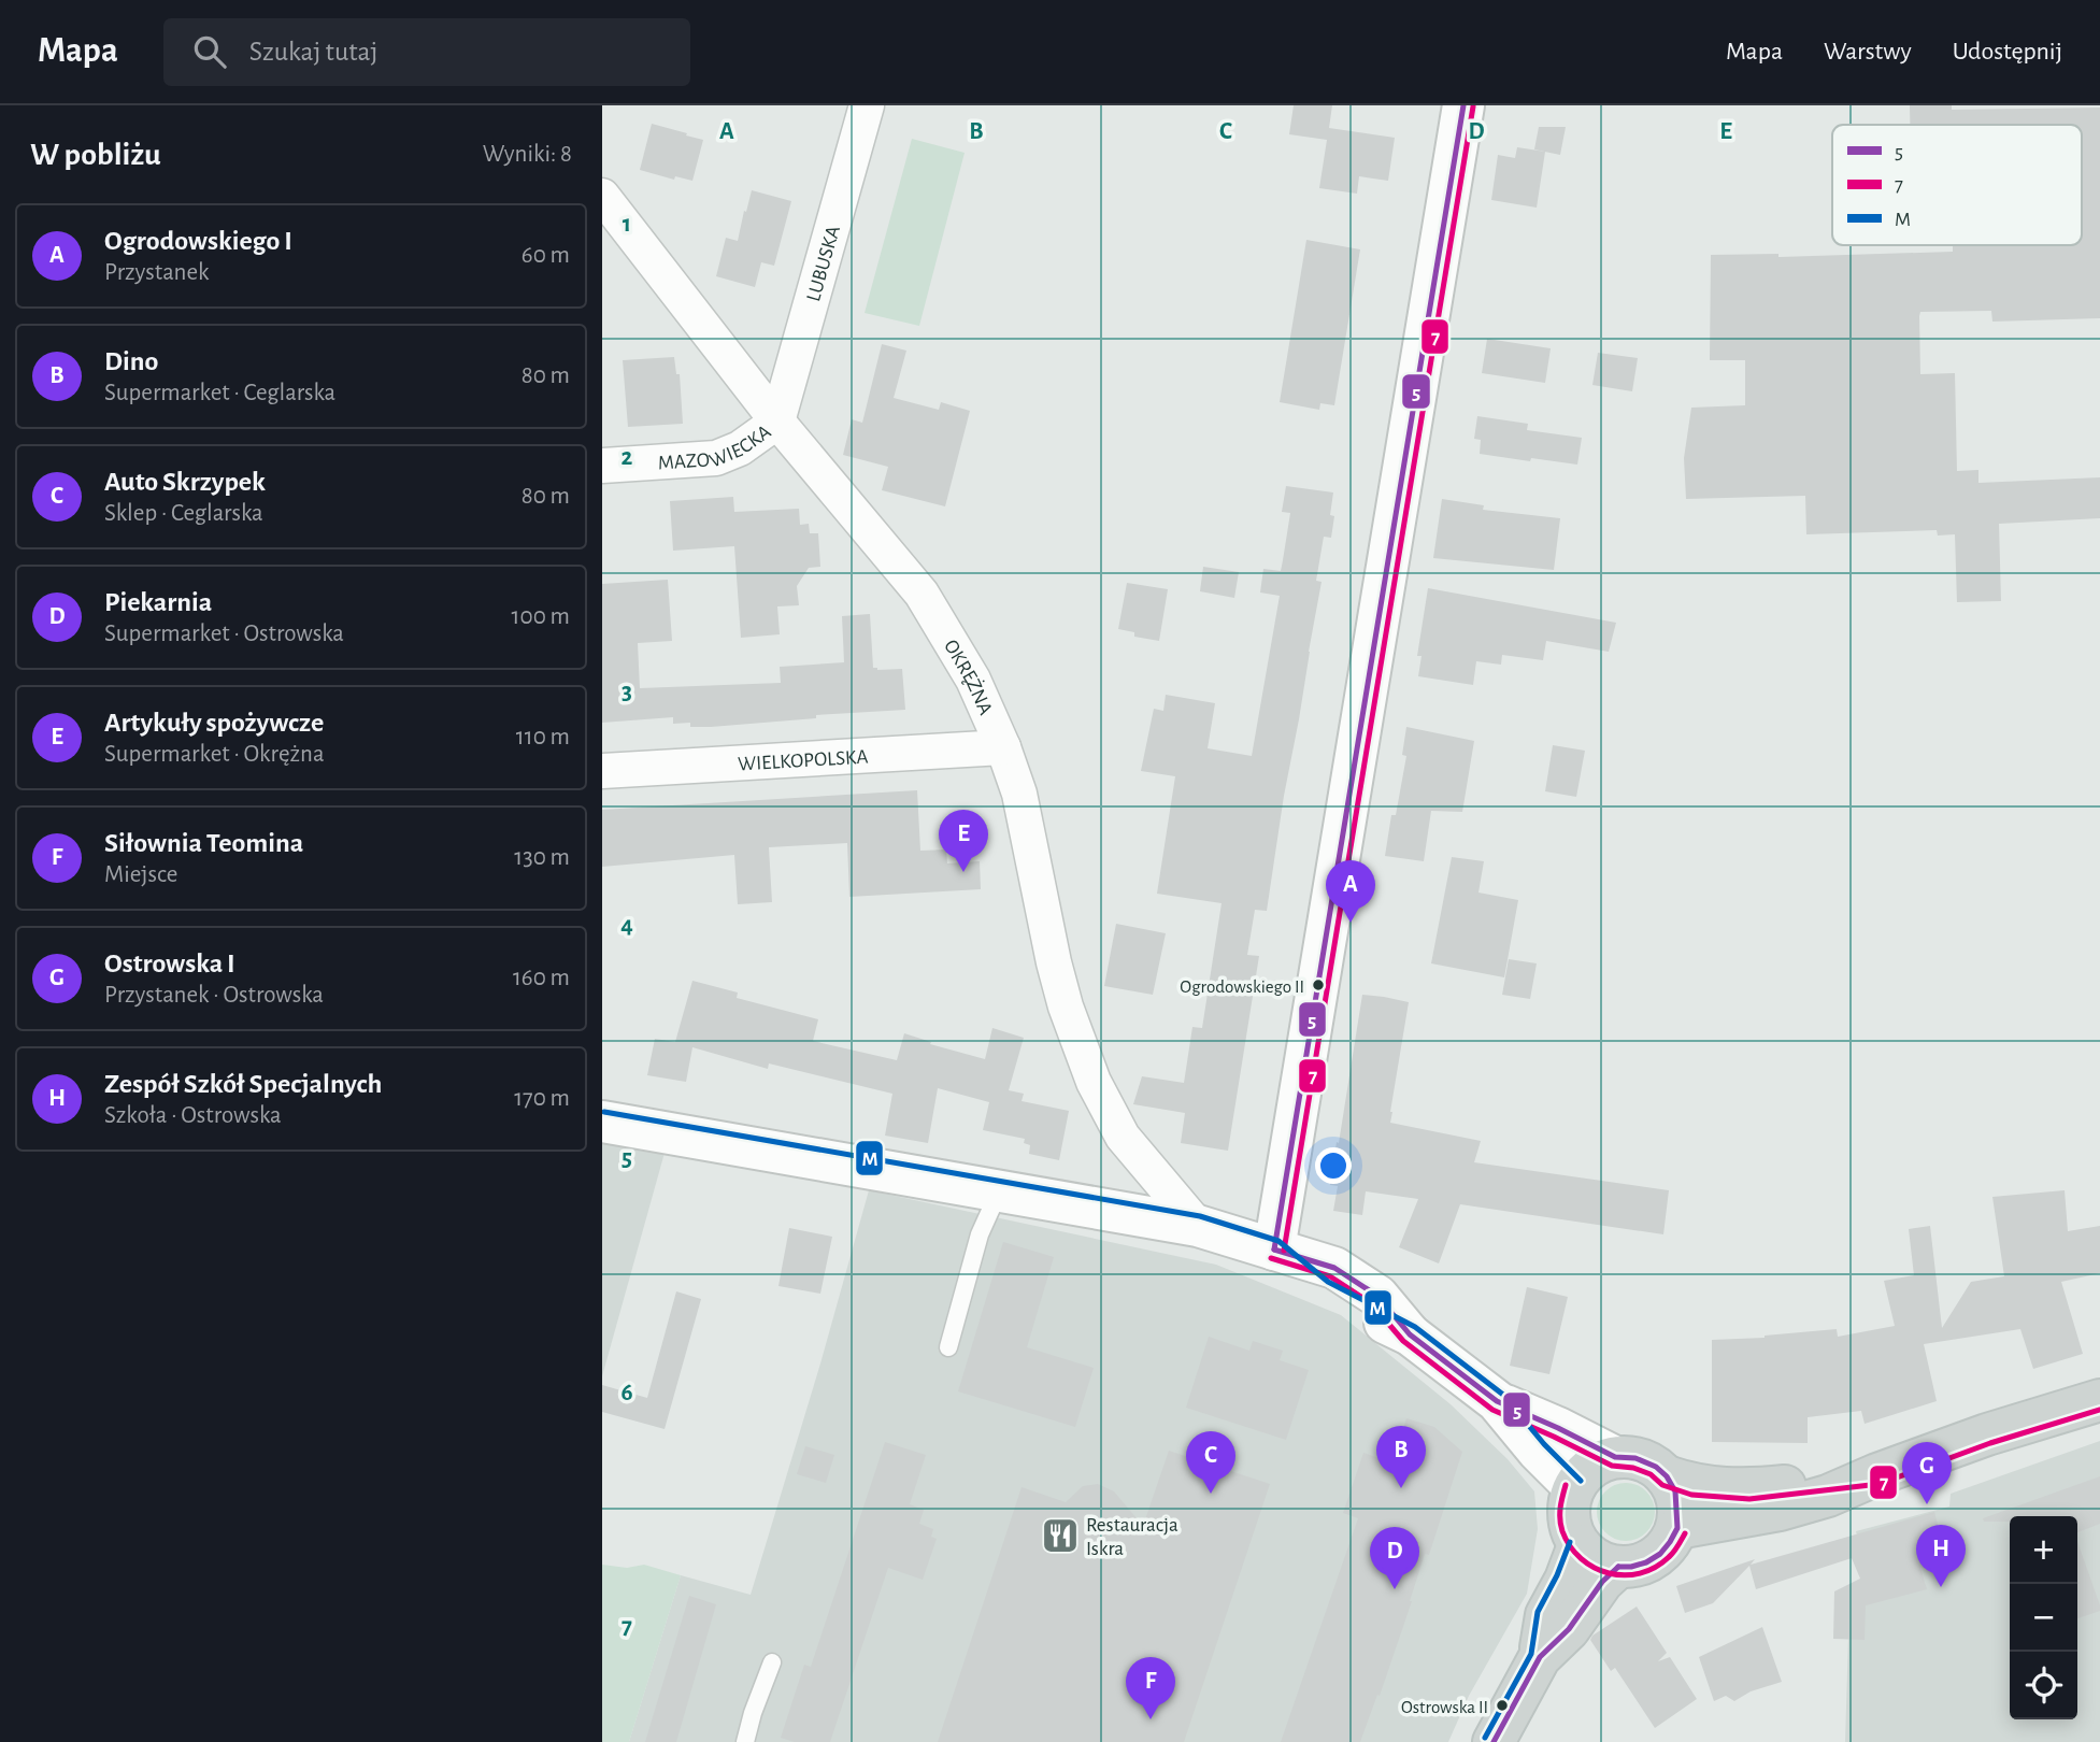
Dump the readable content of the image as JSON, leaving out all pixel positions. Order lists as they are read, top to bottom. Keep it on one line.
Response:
{"streets":{"street":["LUBUSKA","MAZOWIECKA","OKRĘŻNA","WIELKOPOLSKA"]},"crossings":[["LUBUSKA","MAZOWIECKA"],["LUBUSKA","OKRĘŻNA"],["MAZOWIECKA","OKRĘŻNA"],["OKRĘŻNA","WIELKOPOLSKA"]],"places":{"other":["Ogrodowskiego II","Ostrowska II"],"restaurant":["Restauracja Iskra"]},"lines":["transit line 5","transit line 7","transit line M"],"legend":["5","7","M"],"page":{"header":"Mapa","search":"Szukaj tutaj","nav":["Mapa","Warstwy","Udostępnij"],"heading":["W pobliżu","Wyniki: 8"],"list":[{"mark":"A","name":"Ogrodowskiego I","note":"Przystanek","value":"60 m"},{"mark":"B","name":"Dino","note":"Supermarket · Ceglarska","value":"80 m"},{"mark":"C","name":"Auto Skrzypek","note":"Sklep · Ceglarska","value":"80 m"},{"mark":"D","name":"Piekarnia","note":"Supermarket · Ostrowska","value":"100 m"},{"mark":"E","name":"Artykuły spożywcze","note":"Supermarket · Okrężna","value":"110 m"},{"mark":"F","name":"Siłownia Teomina","note":"Miejsce","value":"130 m"},{"mark":"G","name":"Ostrowska I","note":"Przystanek · Ostrowska","value":"160 m"},{"mark":"H","name":"Zespół Szkół Specjalnych","note":"Szkoła · Ostrowska","value":"170 m"}],"pins":["E","A","B","C","G","H","D","F"],"map_buttons":["+","−"]},"grid":{"columns":["A","B","C","D","E"],"rows":["1","2","3","4","5","6","7"]}}
